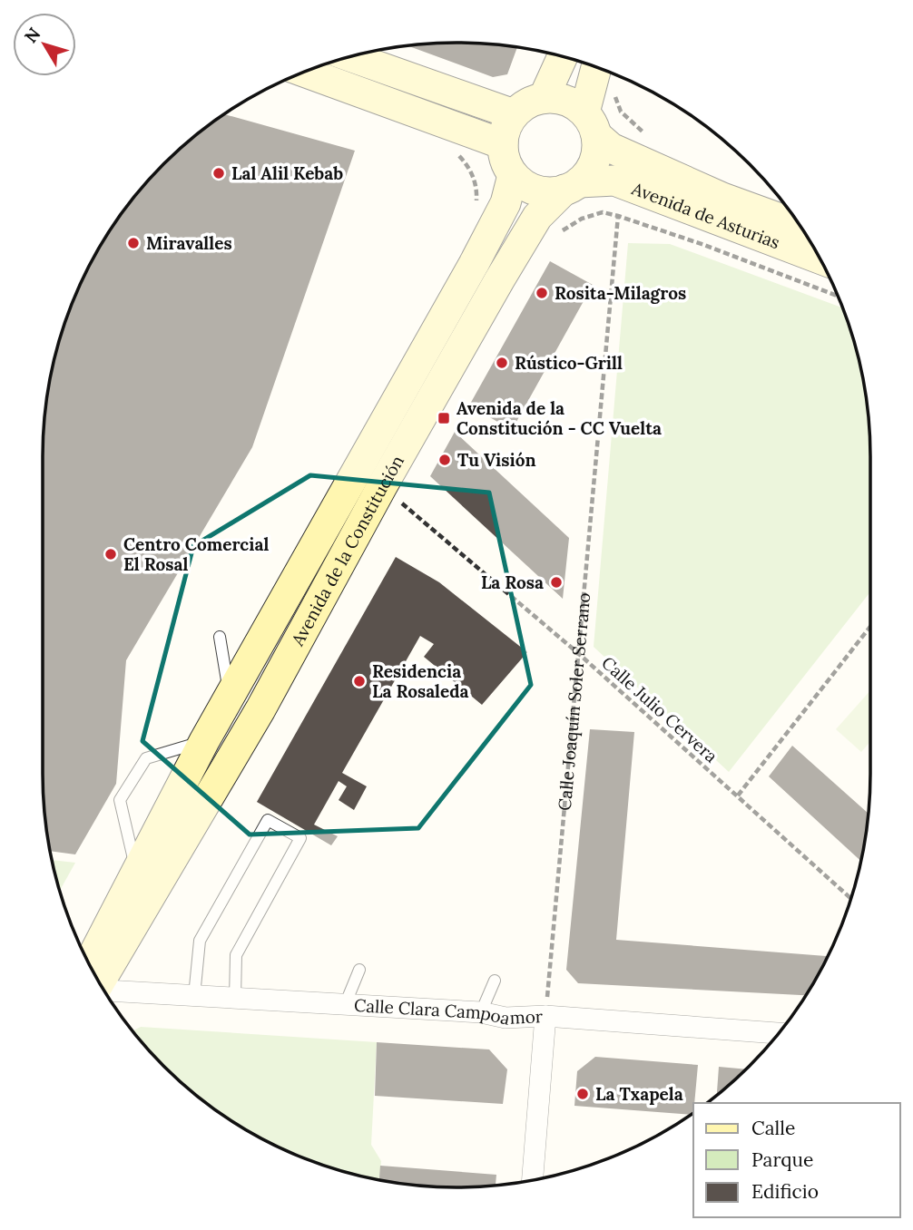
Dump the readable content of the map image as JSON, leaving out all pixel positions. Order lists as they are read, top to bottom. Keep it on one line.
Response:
{"streets":{"street":["Avenida de Asturias","Avenida de la Constitución","Calle Clara Campoamor"],"path":["Calle Joaquín Soler Serrano","Calle Julio Cervera"]},"crossings":[["Avenida de Asturias","Avenida de la Constitución"],["Avenida de la Constitución","Calle Julio Cervera"],["Calle Joaquín Soler Serrano","Calle Julio Cervera"],["Calle Joaquín Soler Serrano","Calle Clara Campoamor"]],"places":{"other":["Lal Alil Kebab","Miravalles","Rosita-Milagros","Rústico-Grill","Tu Visión","Centro Comercial El Rosal","La Rosa","Residencia La Rosaleda","La Txapela"],"transit":["Avenida de la Constitución - CC Vuelta"]},"legend":["Calle","Parque","Edificio"],"north":"top left"}
